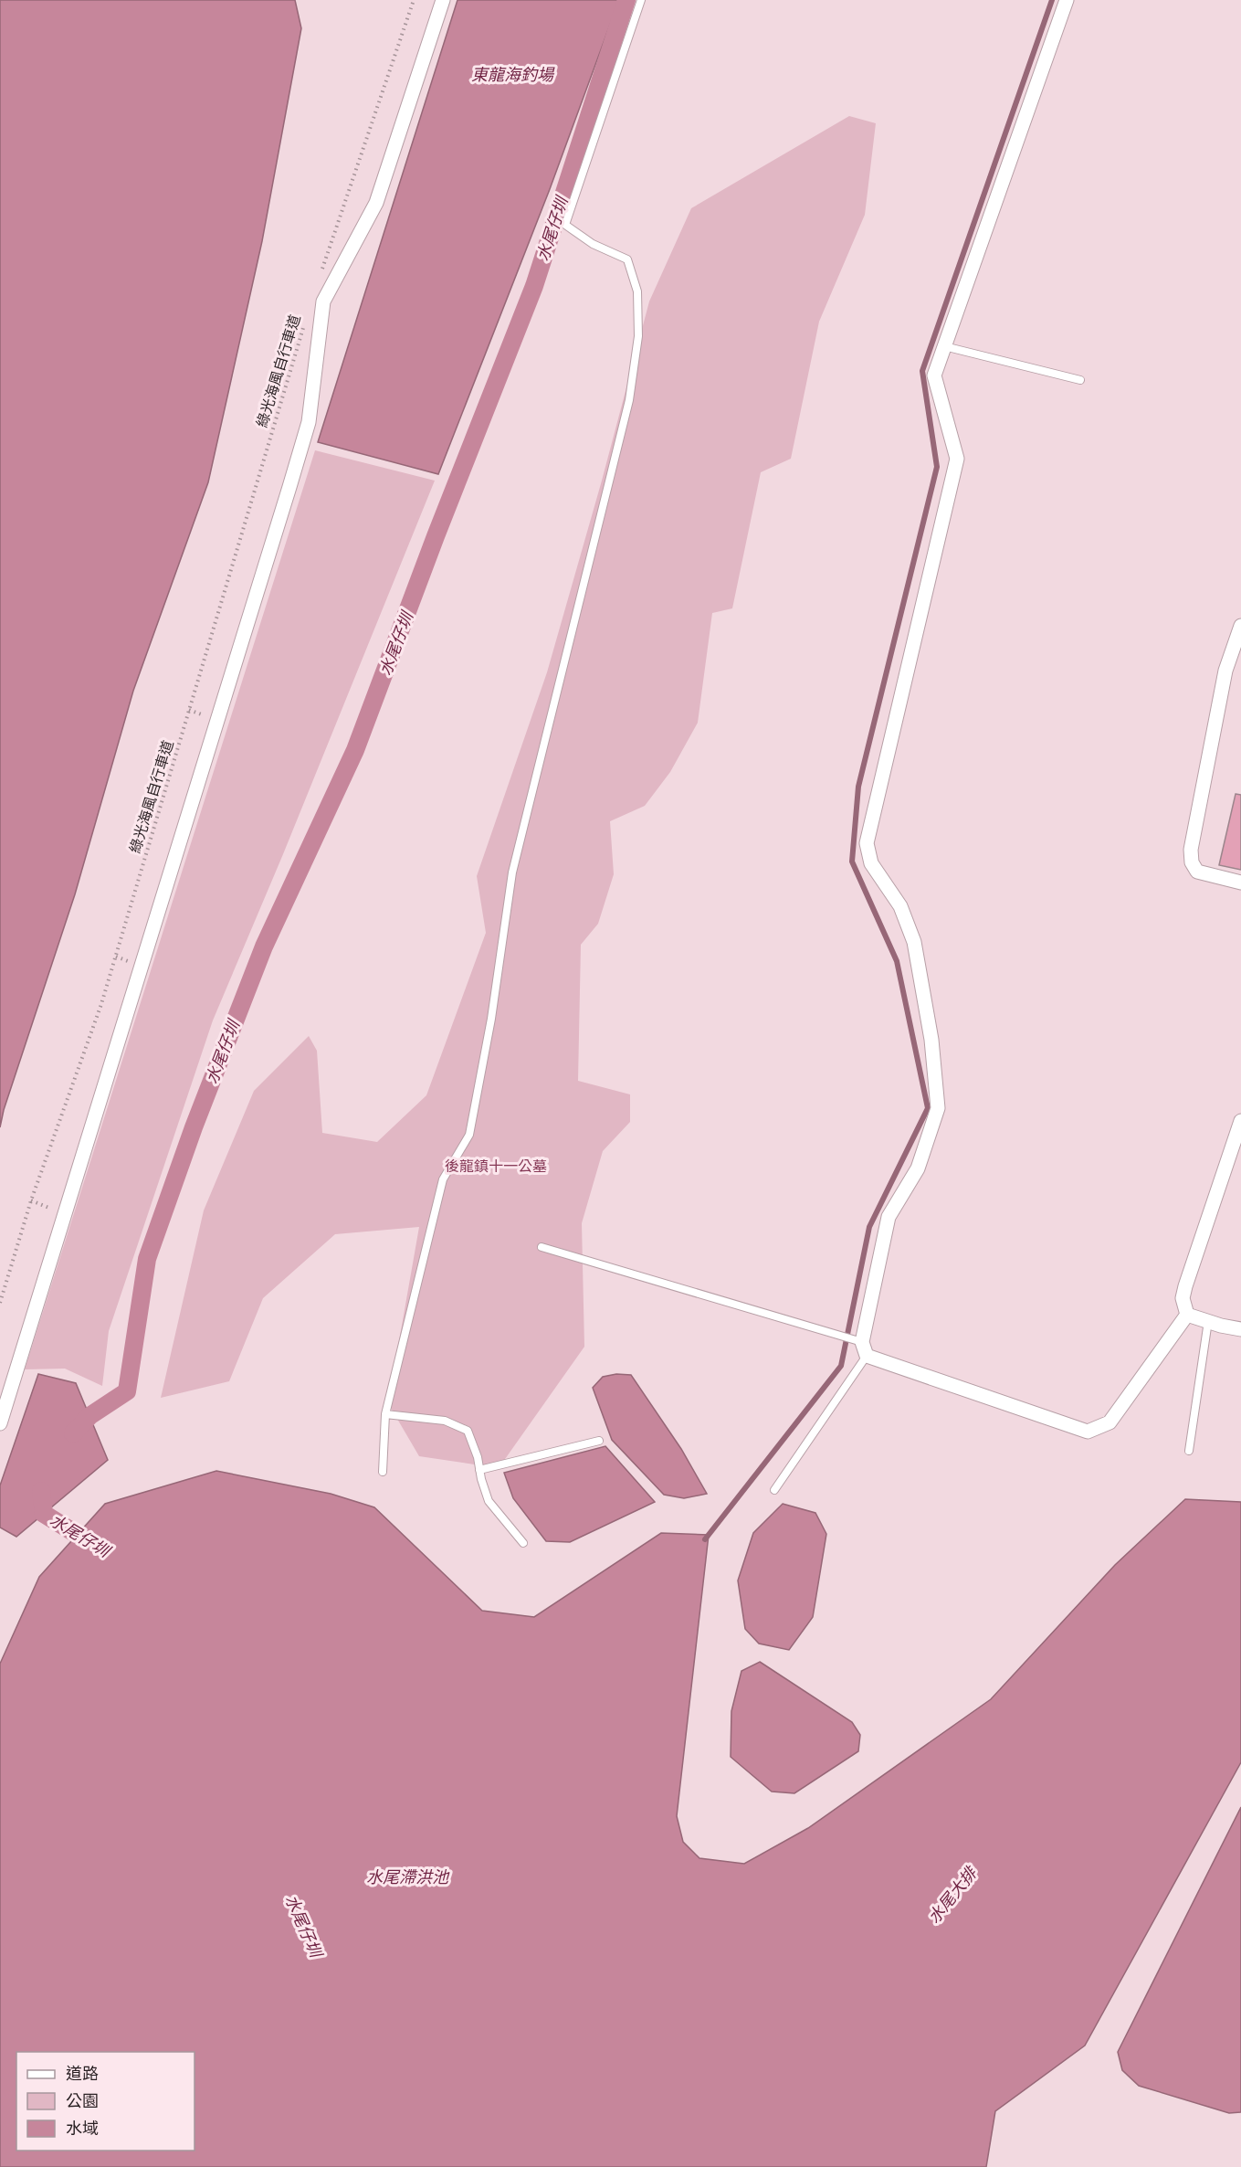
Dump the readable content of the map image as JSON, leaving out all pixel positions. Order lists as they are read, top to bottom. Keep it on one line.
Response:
{"streets":{"path":["綠光海風自行車道"]},"water":["東龍海釣場","水尾仔圳","水尾滯洪池","水尾大排"],"parks":["後龍鎮十一公墓"],"legend":["道路","公園","水域"]}
